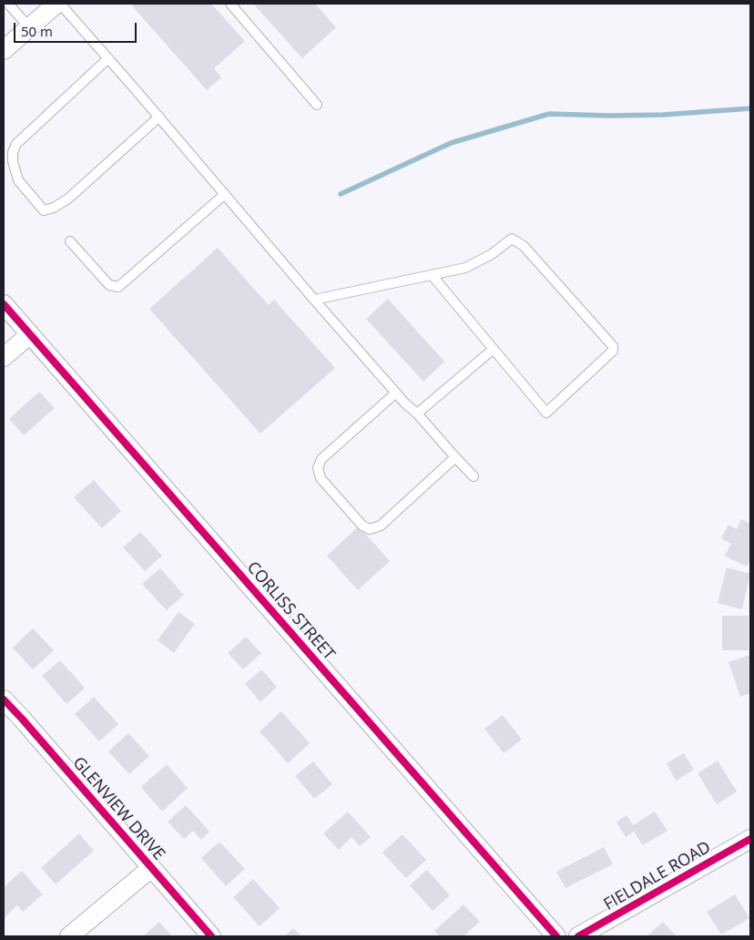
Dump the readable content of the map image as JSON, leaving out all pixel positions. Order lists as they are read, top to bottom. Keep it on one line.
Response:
{"streets":{"street":["CORLISS STREET","GLENVIEW DRIVE","FIELDALE ROAD"]},"scale_bar":"50 m"}
